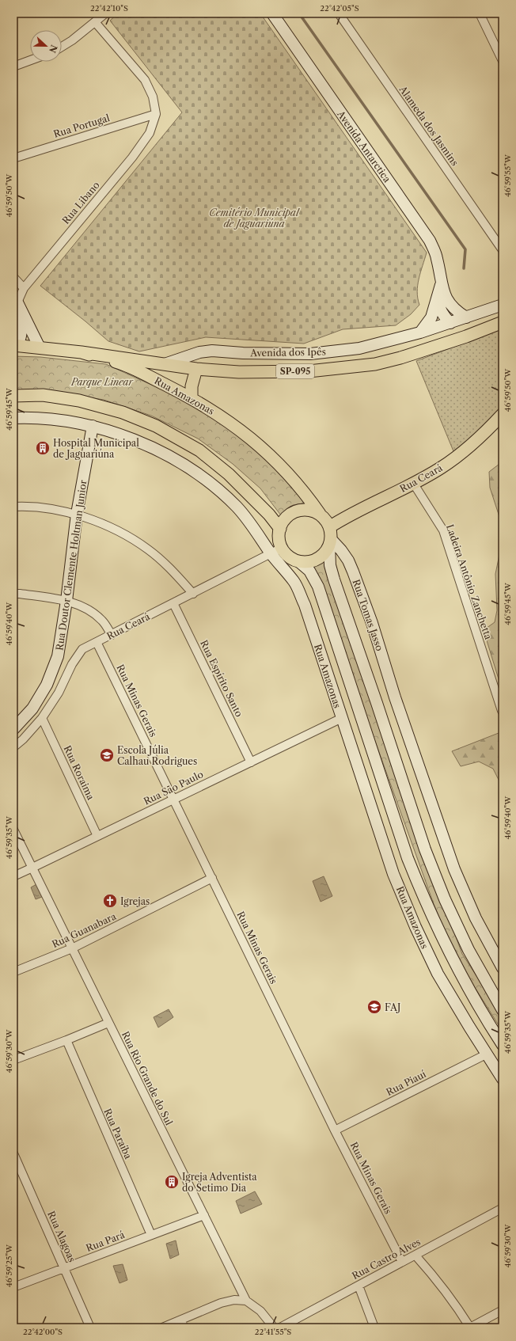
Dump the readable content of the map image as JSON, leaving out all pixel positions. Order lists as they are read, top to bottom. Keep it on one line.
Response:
{"streets":{"main road":["SP-095","Rua Amazonas","Rua Ceará"],"street":["Rua Portugal","Alameda dos Jasmins","Avenida Antarctica","Rua Libano","Avenida dos Ipês","Rua Doutor Clemente Holtman Junior","Ladeira Antônio Zanchetta","Rua Tomas Jasso","Rua Espírito Santo","Rua Minas Gerais","Rua Roraima","Rua São Paulo","Rua Guanabara","Rua Rio Grande do Sul","Rua Piauí","Rua Paraíba","Rua Alagoas","Rua Pará","Rua Castro Alves"]},"crossings":[["Rua Portugal","Rua Libano"],["Avenida Antarctica","Avenida dos Ipês"],["Avenida dos Ipês","SP-095"],["SP-095","Rua Amazonas"],["SP-095","Rua Ceará"],["SP-095","Rua Tomas Jasso"],["Rua Amazonas","Rua Ceará"],["Rua Amazonas","Rua Doutor Clemente Holtman Junior"],["Rua Amazonas","Rua Tomas Jasso"],["Rua Amazonas","Rua São Paulo"],["Rua Amazonas","Rua Piauí"],["Rua Ceará","Ladeira Antônio Zanchetta"],["Rua Ceará","Rua Tomas Jasso"],["Rua Ceará","Rua Espírito Santo"],["Rua Ceará","Rua Minas Gerais"],["Rua Ceará","Rua Roraima"],["Rua Espírito Santo","Rua São Paulo"],["Rua Minas Gerais","Rua São Paulo"],["Rua Minas Gerais","Rua Guanabara"],["Rua Minas Gerais","Rua Piauí"],["Rua Minas Gerais","Rua Castro Alves"],["Rua Roraima","Rua São Paulo"],["Rua São Paulo","Rua Rio Grande do Sul"],["Rua Guanabara","Rua Rio Grande do Sul"],["Rua Rio Grande do Sul","Rua Pará"],["Rua Paraíba","Rua Pará"],["Rua Alagoas","Rua Pará"]],"parks":["Cemitério Municipal de Jaguariúna","Parque Linear"],"places":{"building":["Hospital Municipal de Jaguariúna","Igreja Adventista do Setimo Dia"],"school or university":["Escola Júlia Calhau Rodrigues","FAJ"],"church":["Igrejas"]},"north":"right","coordinates":["22°42'10\"S","22°42'05\"S","46°59'55\"W","46°59'50\"W","46°59'45\"W","46°59'40\"W","46°59'35\"W","46°59'30\"W","46°59'25\"W","22°42'00\"S","22°41'55\"S"]}
